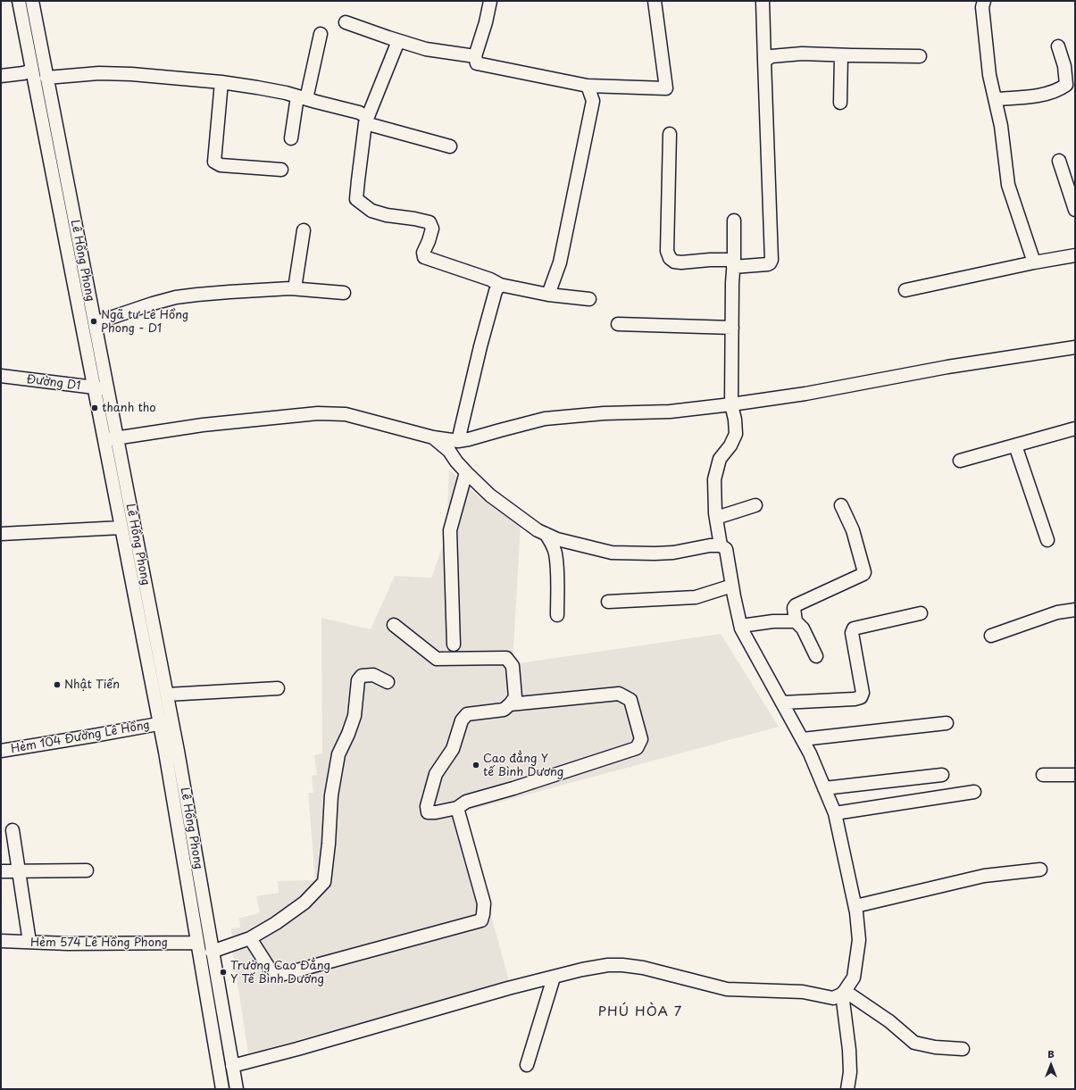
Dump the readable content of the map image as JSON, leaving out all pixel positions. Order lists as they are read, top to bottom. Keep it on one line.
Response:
{"streets":{"street":["Lê Hồng Phong","Đường D1","Hẻm 104 Đường Lê Hồng","Hẻm 574 Lê Hồng Phong"]},"crossings":[["Lê Hồng Phong","Đường D1"],["Lê Hồng Phong","Hẻm 104 Đường Lê Hồng"],["Lê Hồng Phong","Hẻm 574 Lê Hồng Phong"]],"districts":["PHÚ HÒA 7"],"places":["Ngã tư Lê Hồng Phong - D1","thanh tho","Nhật Tiến","Cao đẳng Y tế Bình Dương","Trường Cao Đẳng Y Tế Bình Dương"],"north":"top"}
